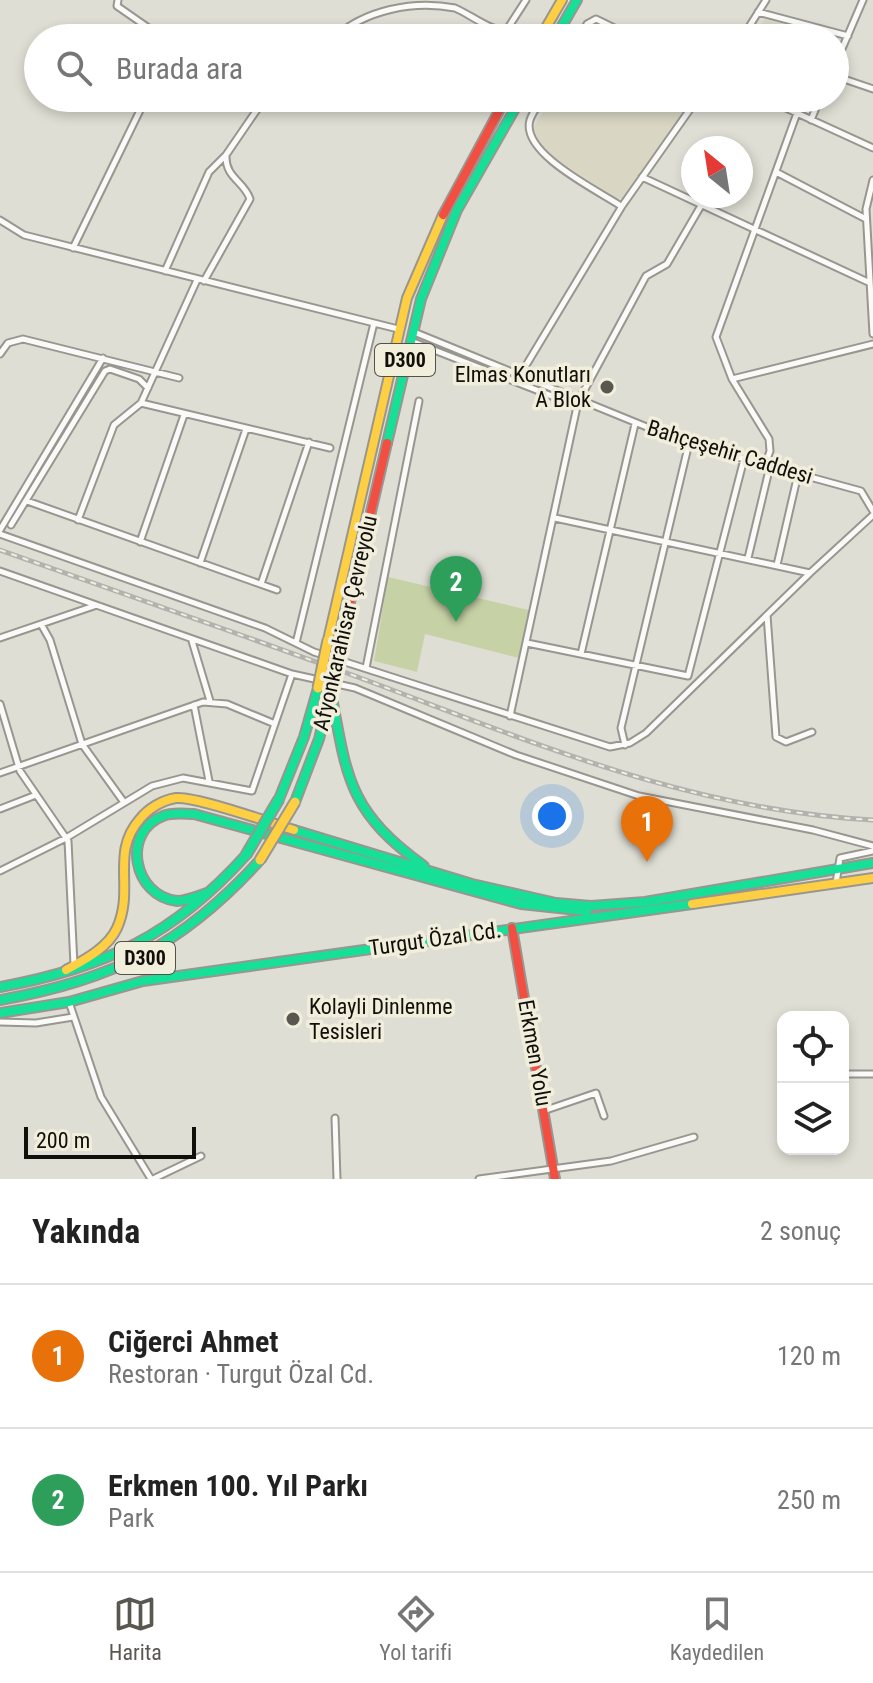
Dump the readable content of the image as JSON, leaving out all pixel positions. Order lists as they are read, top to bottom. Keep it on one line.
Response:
{"streets":{"main road":["D300","Afyonkarahisar Çevreyolu","Turgut Özal Cd.","Erkmen Yolu"],"street":["Bahçeşehir Caddesi"]},"crossings":[["D300","Afyonkarahisar Çevreyolu"],["Bahçeşehir Caddesi","Afyonkarahisar Çevreyolu"],["Turgut Özal Cd.","Erkmen Yolu"]],"places":["Elmas Konutları A Blok","Kolayli Dinlenme Tesisleri"],"scale_bar":"200 m","north":"top left","page":{"search":"Burada ara","pins":["2","1"],"scale":"200 m","heading":["Yakında","2 sonuç"],"list":[{"mark":"1","name":"Ciğerci Ahmet","note":"Restoran · Turgut Özal Cd.","value":"120 m"},{"mark":"2","name":"Erkmen 100. Yıl Parkı","note":"Park","value":"250 m"}],"nav":["Harita","Yol tarifi","Kaydedilen"]}}
